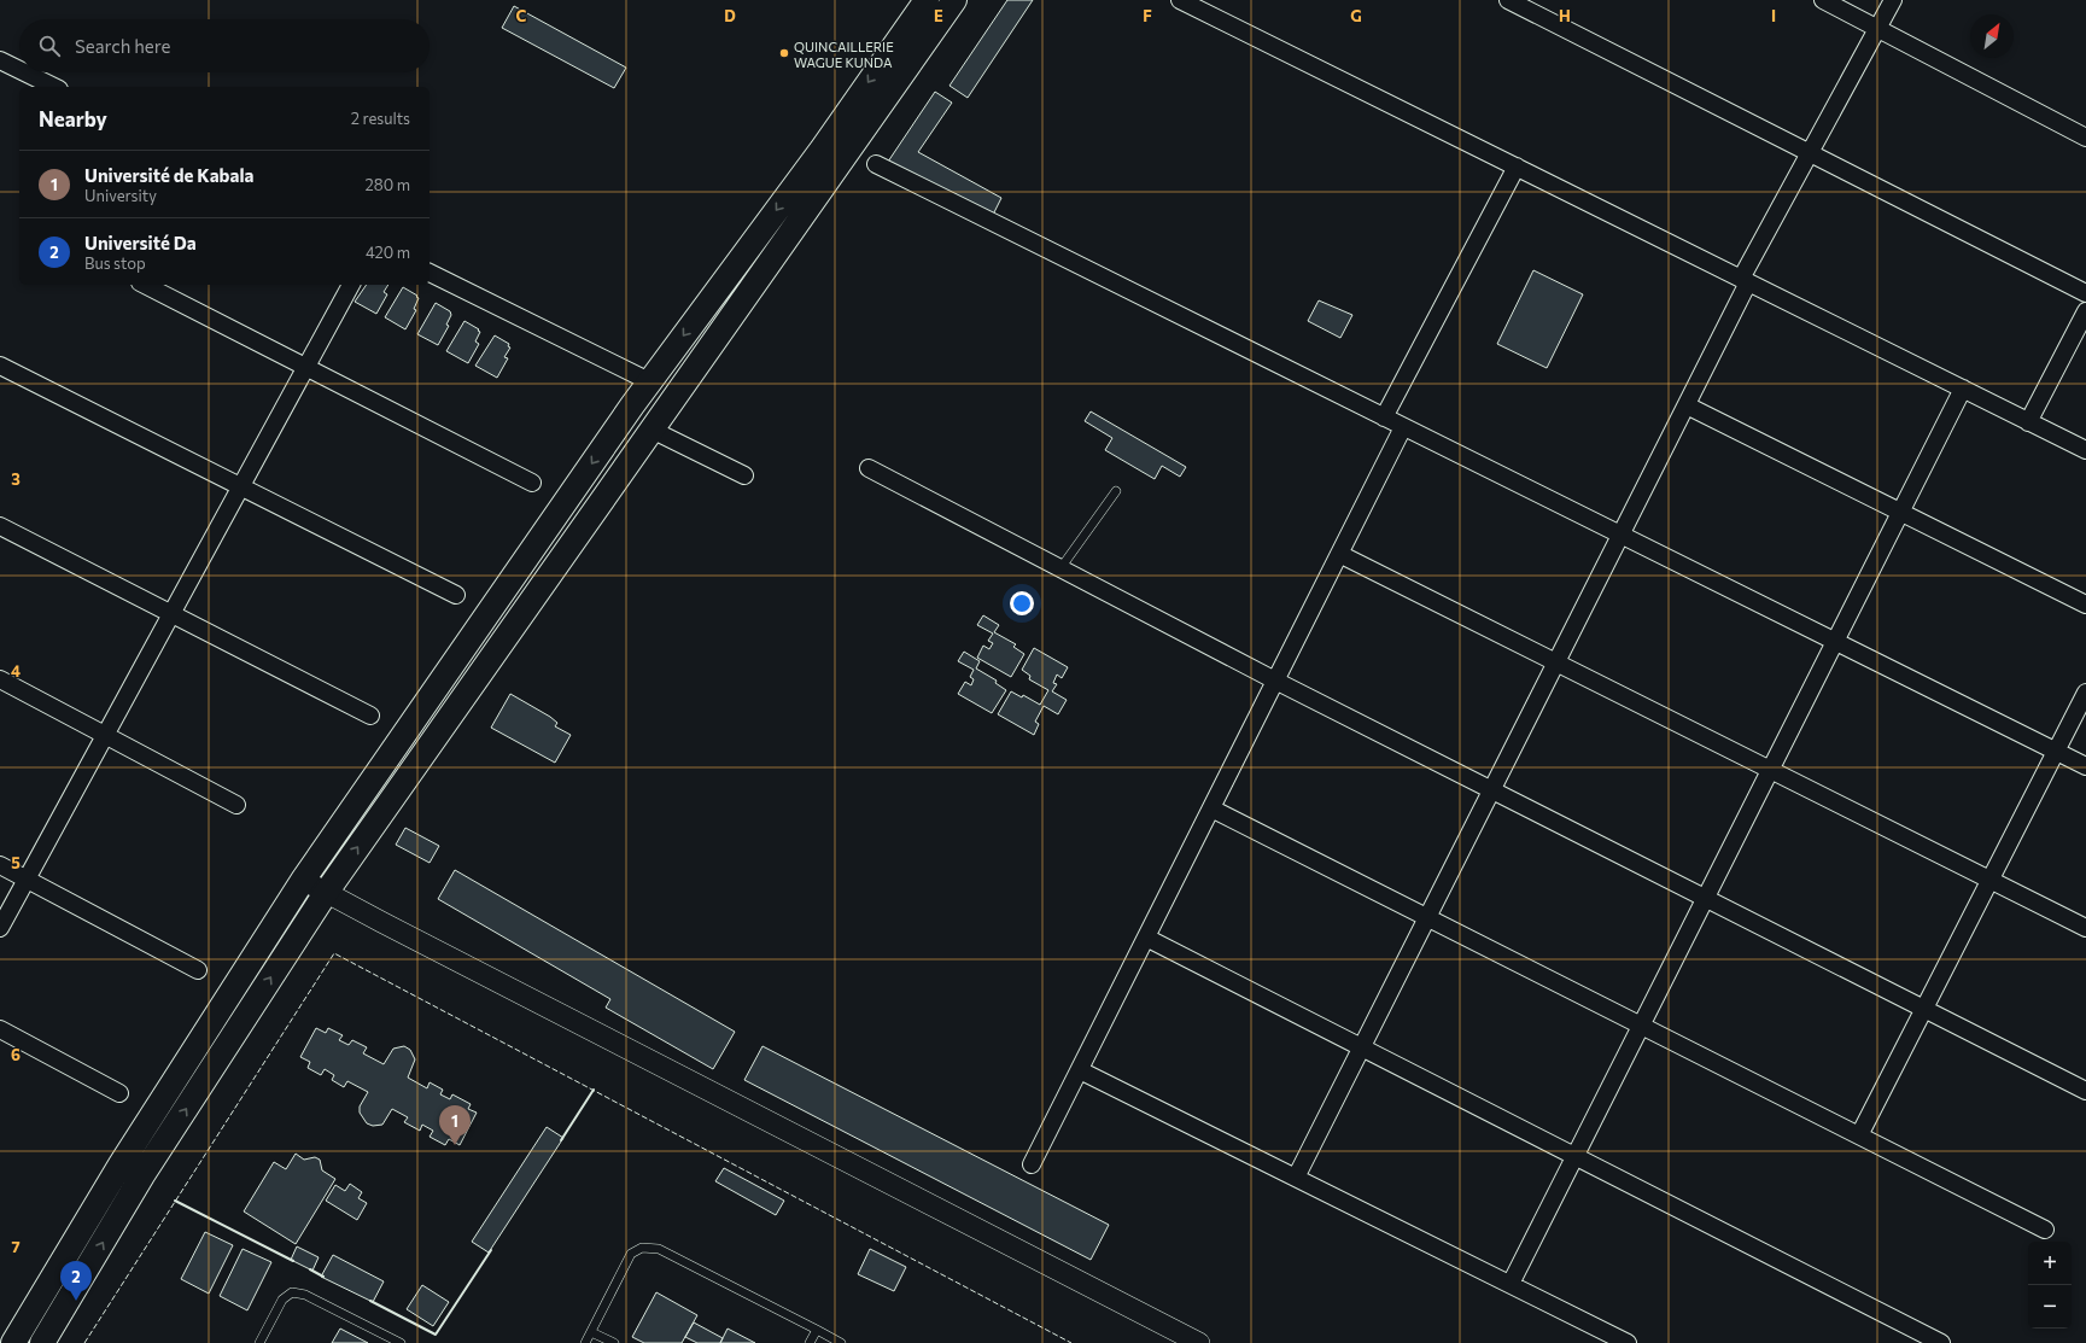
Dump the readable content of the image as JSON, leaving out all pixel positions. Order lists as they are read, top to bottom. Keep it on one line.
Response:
{"places":["QUINCAILLERIE WAGUE KUNDA"],"north":"top right","page":{"search":"Search here","heading":["Nearby","2 results"],"list":[{"mark":"1","name":"Université de Kabala","note":"University","value":"280 m"},{"mark":"2","name":"Université Da","note":"Bus stop","value":"420 m"}],"pins":["1","2"],"map_buttons":["+","−"]},"grid":{"columns":["C","D","E","F","G","H","I"],"rows":["3","4","5","6","7"]}}
